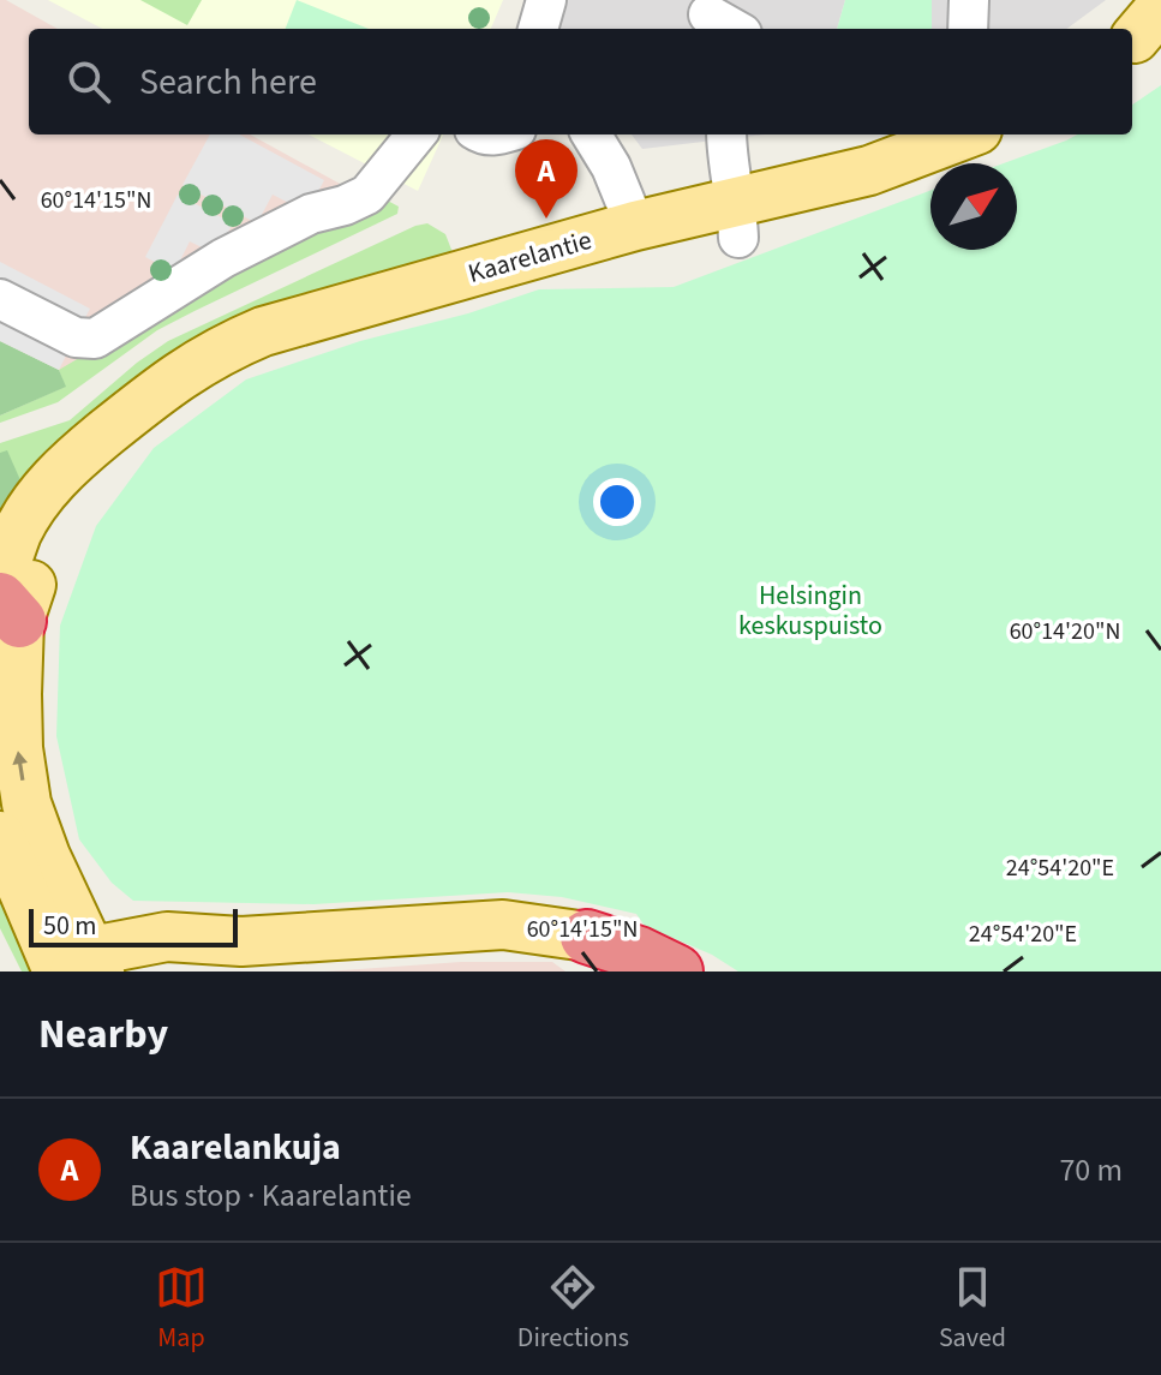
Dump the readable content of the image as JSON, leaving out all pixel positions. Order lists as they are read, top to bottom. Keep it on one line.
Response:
{"streets":{"main road":["Kaarelantie"]},"parks":["Helsingin keskuspuisto"],"scale_bar":"50 m","north":"top right","page":{"search":"Search here","pins":"A","scale":"50 m","heading":"Nearby","list":[{"mark":"A","name":"Kaarelankuja","note":"Bus stop · Kaarelantie","value":"70 m"}],"nav":["Map","Directions","Saved"]},"coordinates":["60°14'15\"N","60°14'20\"N","24°54'20\"E"]}
